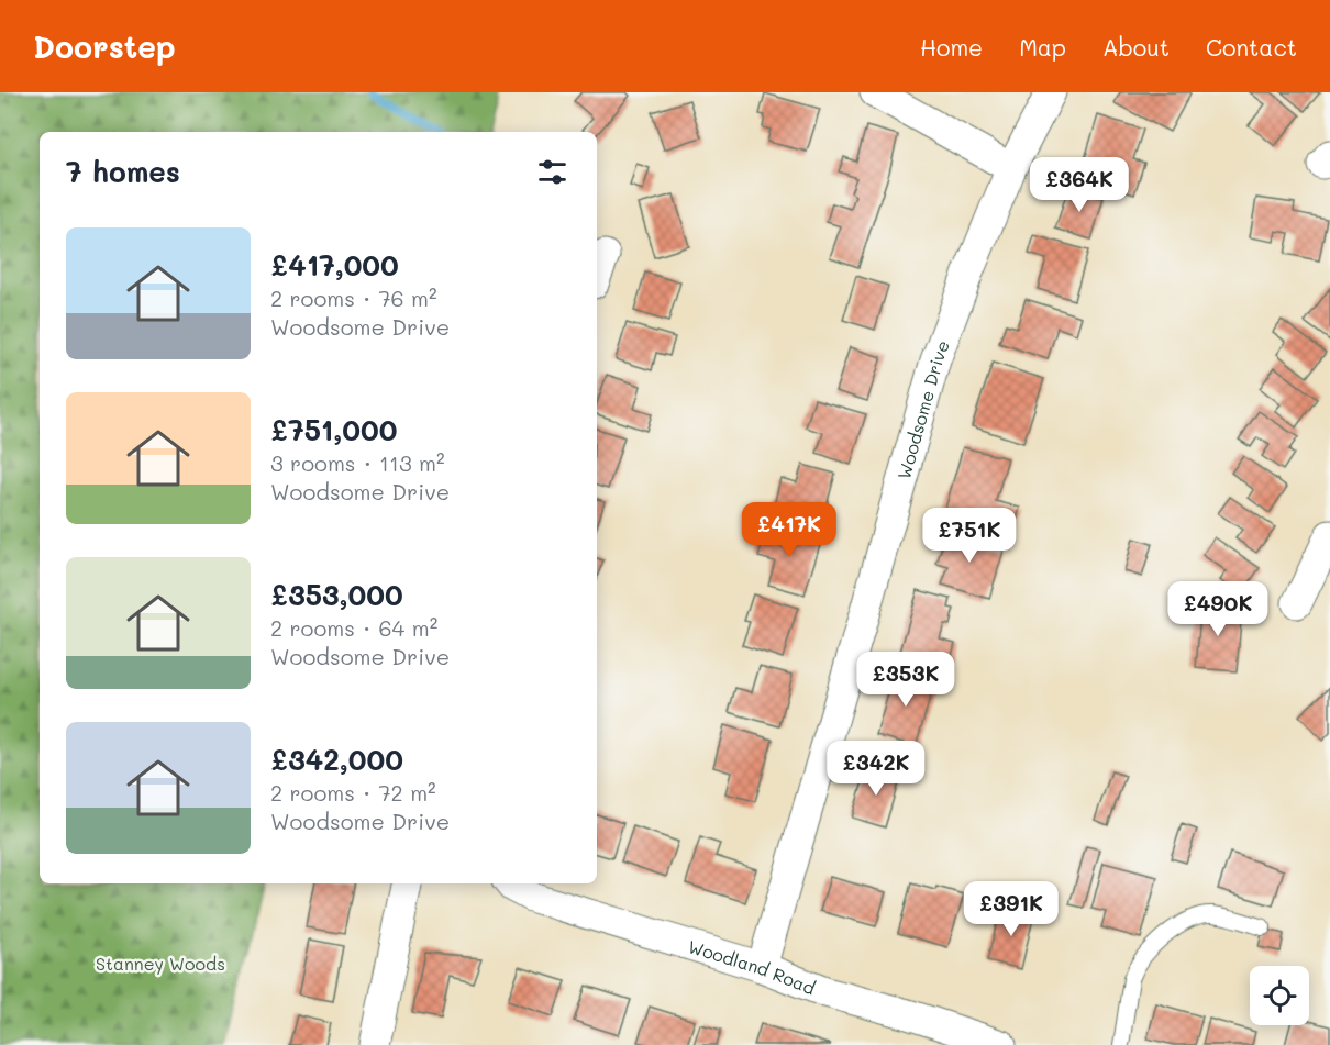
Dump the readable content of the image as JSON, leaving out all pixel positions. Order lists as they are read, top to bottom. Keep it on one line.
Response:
{"streets":{"street":["Woodsome Drive","Woodland Road"]},"crossings":[["Woodsome Drive","Woodland Road"]],"parks":["Stanney Woods"],"page":{"header":"Doorstep","nav":["Home","Map","About","Contact"],"heading":"7 homes","price":["£364K","£417K","£751K","£490K","£353K","£342K","£391K"],"list":[{"name":"£417,000","note":"2 rooms · 76 m² · Woodsome Drive"},{"name":"£751,000","note":"3 rooms · 113 m² · Woodsome Drive"},{"name":"£353,000","note":"2 rooms · 64 m² · Woodsome Drive"},{"name":"£342,000","note":"2 rooms · 72 m² · Woodsome Drive"}]}}
